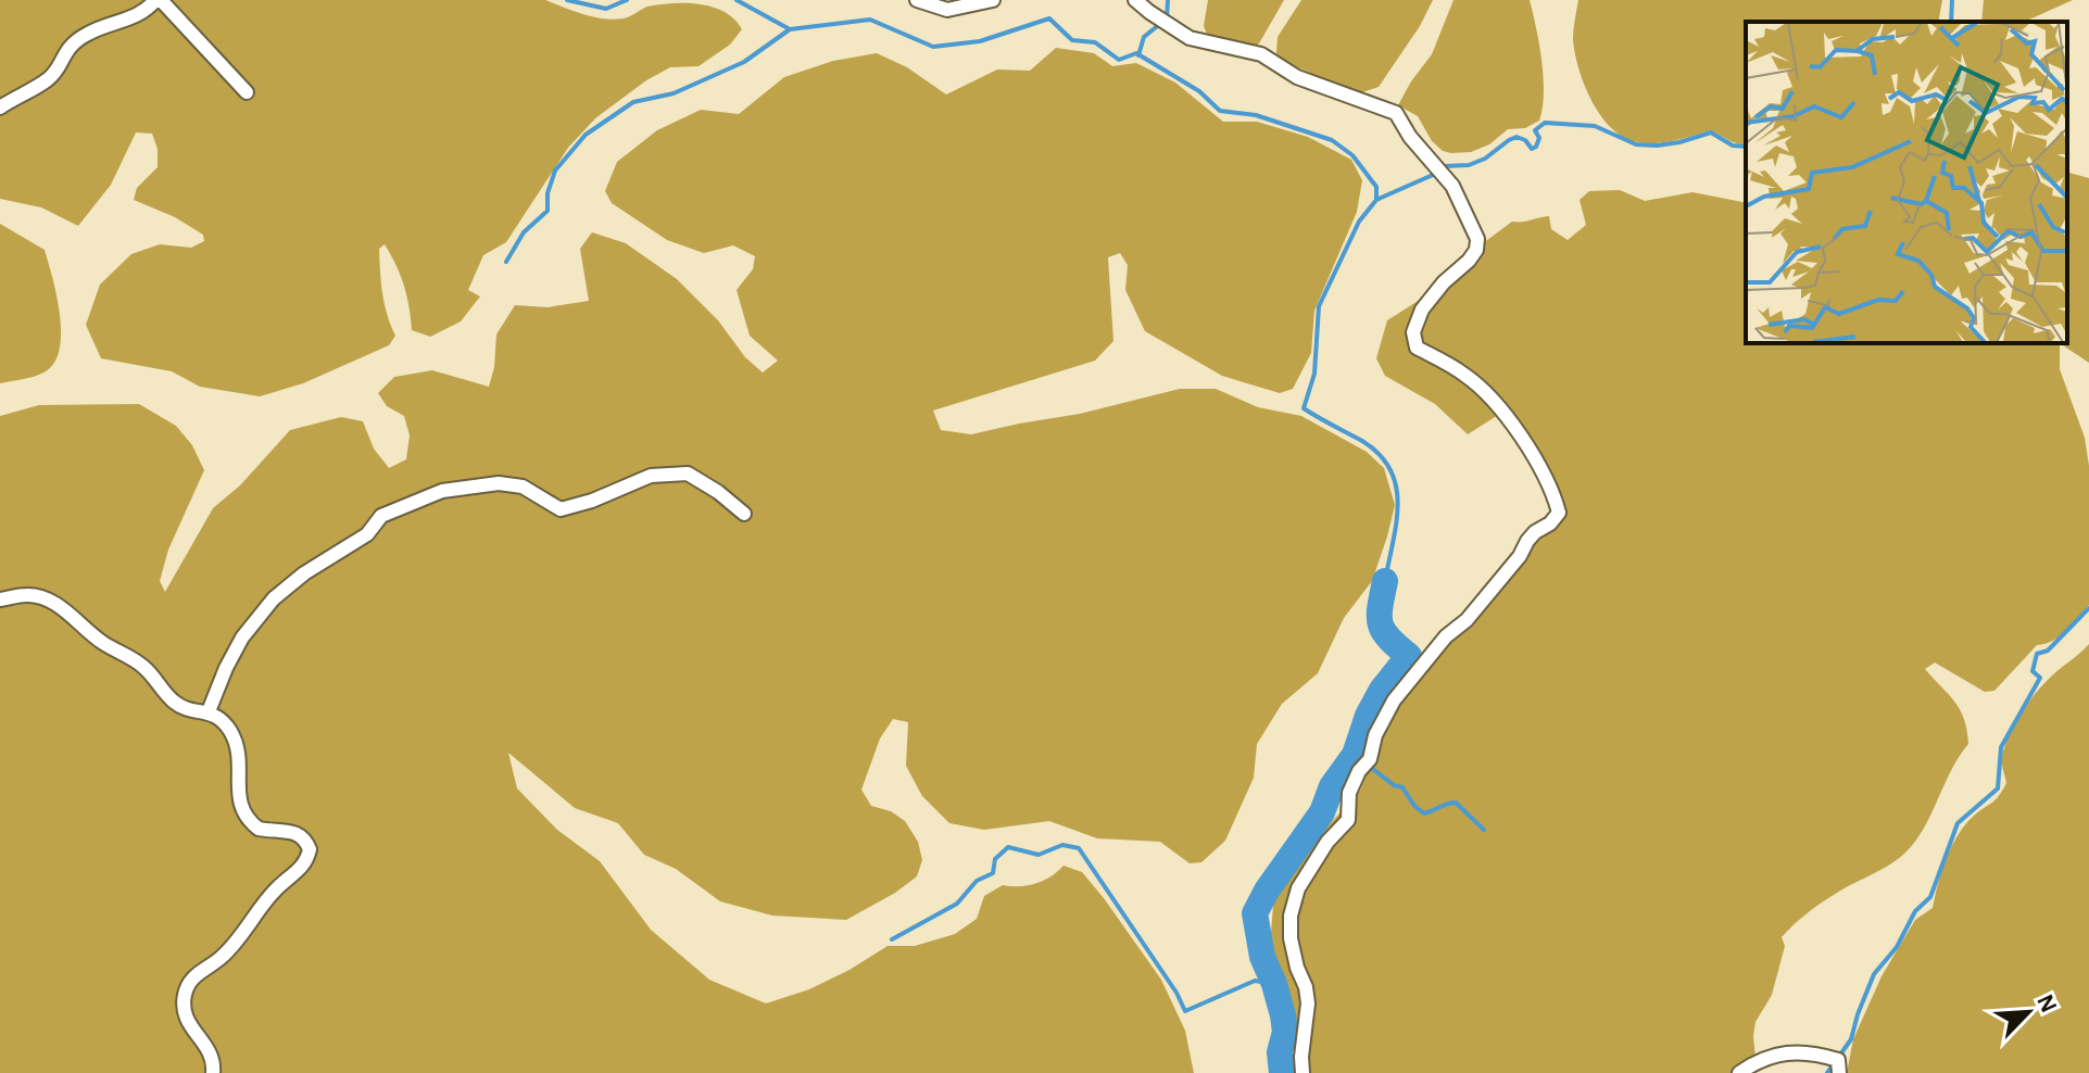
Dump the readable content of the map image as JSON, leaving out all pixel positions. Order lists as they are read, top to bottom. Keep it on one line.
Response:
{"north":"top right"}
